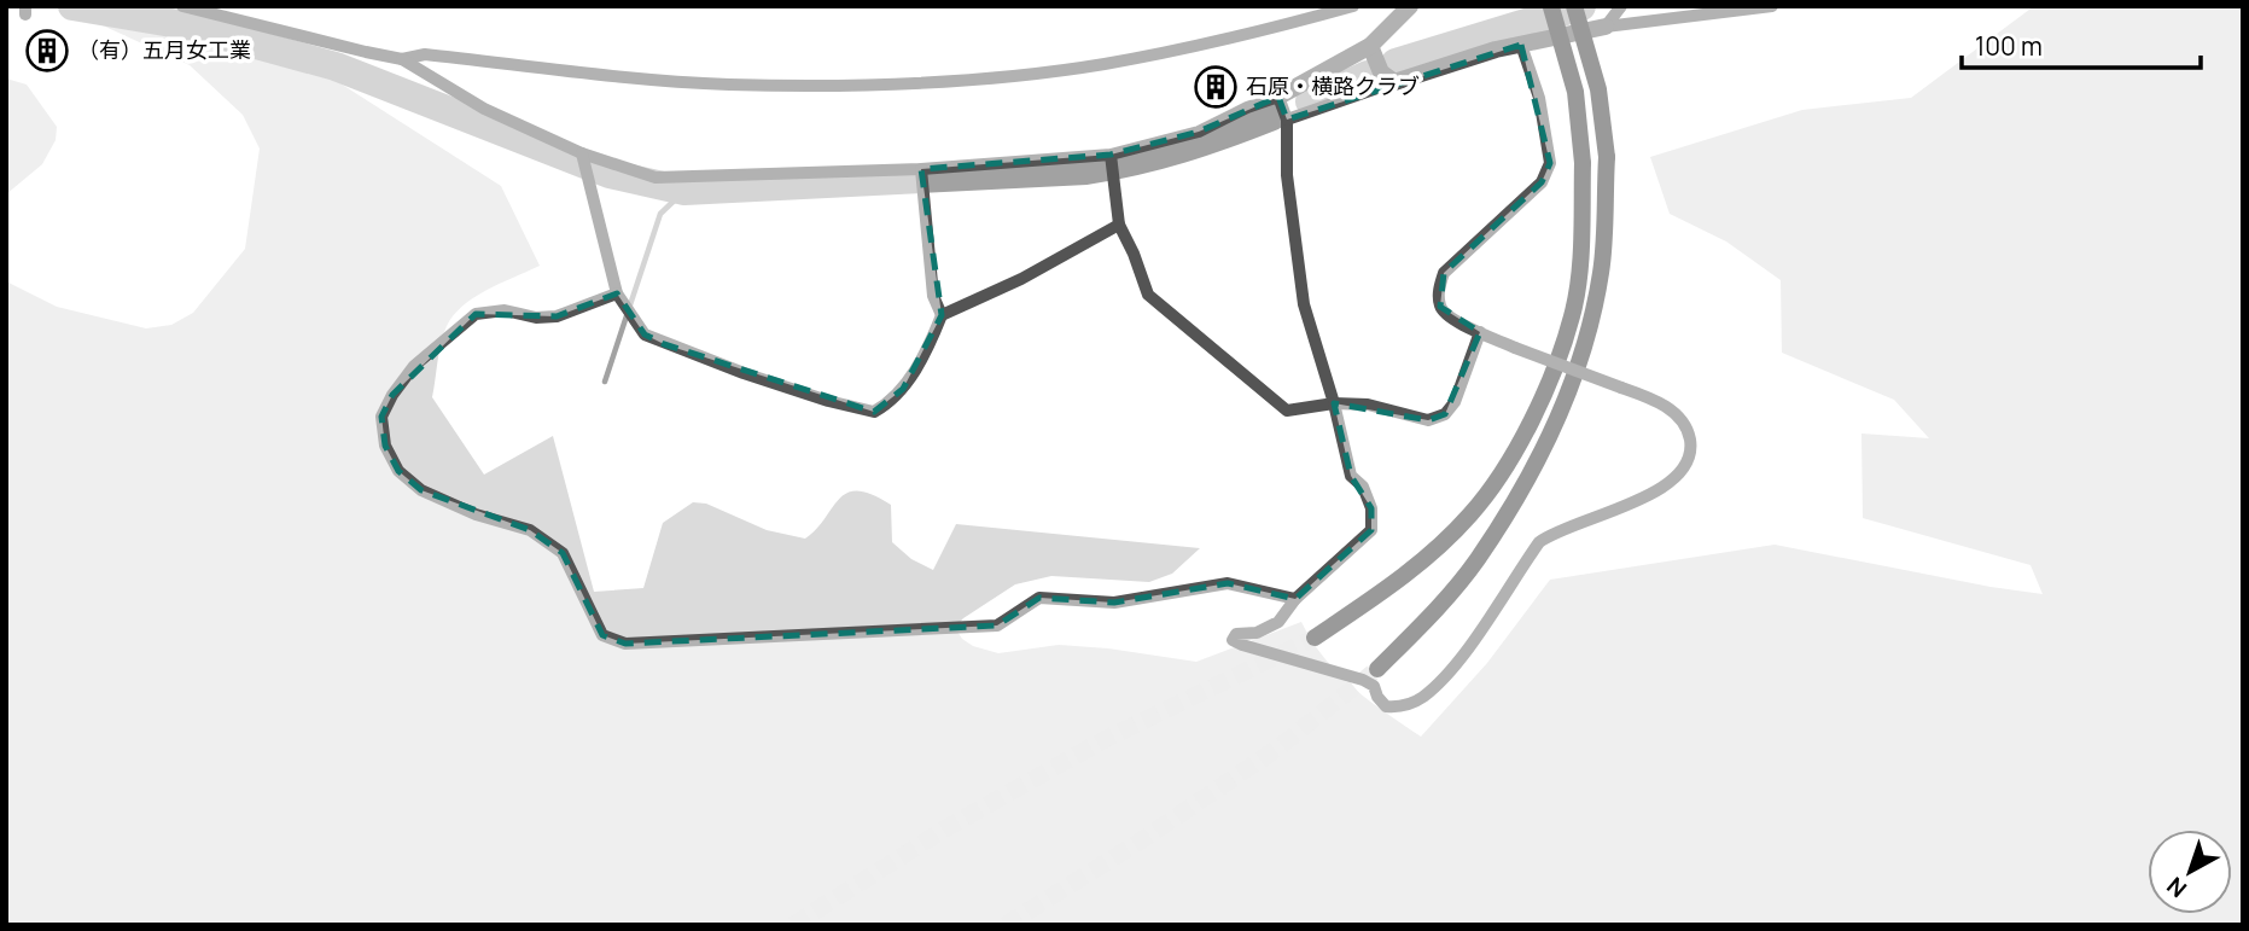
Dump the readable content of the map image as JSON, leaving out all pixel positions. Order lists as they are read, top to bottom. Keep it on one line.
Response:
{"places":{"building":["（有）五月女工業","石原・横路クラブ"]},"scale_bar":"100 m","north":"bottom left"}
